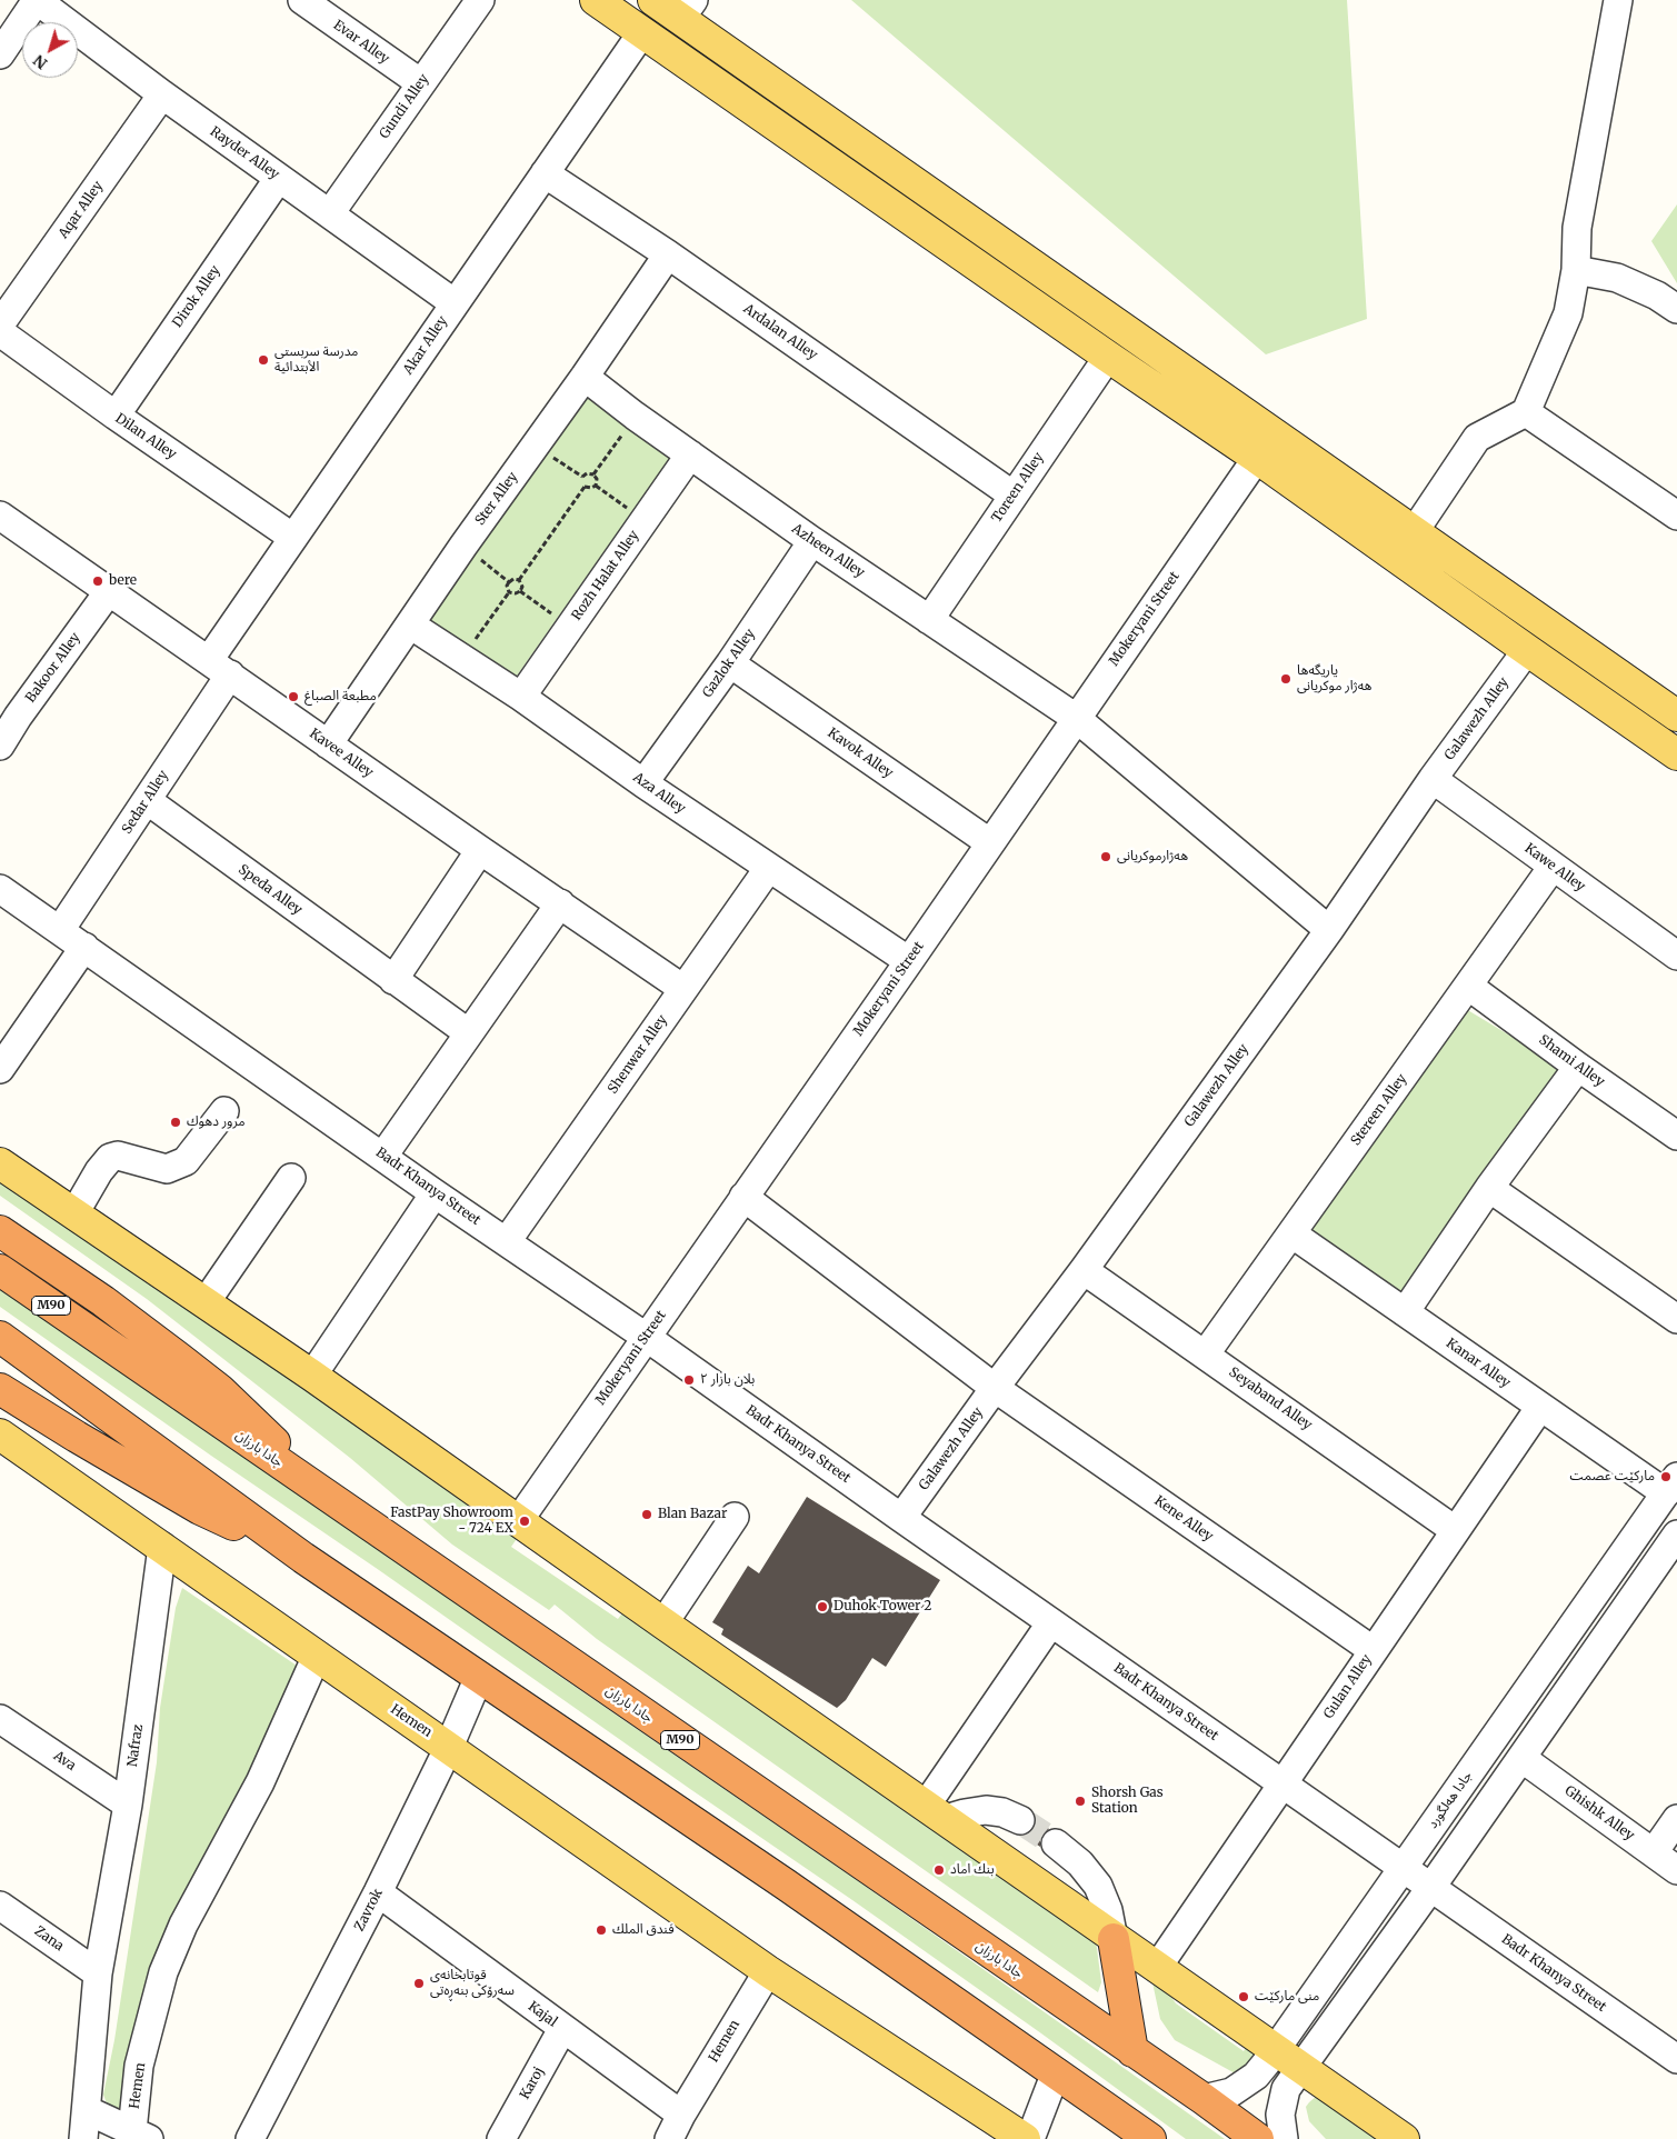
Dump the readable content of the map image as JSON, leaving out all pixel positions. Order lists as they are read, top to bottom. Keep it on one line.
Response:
{"streets":{"highway":["M90","جادا بارزان"],"main road":["Hemen"],"street":["Evar Alley","Gundi Alley","Rayder Alley","Aqar Alley","Dirok Alley","Ardalan Alley","Akar Alley","Dilan Alley","Toreen Alley","Ster Alley","Azheen Alley","Rozh Halat Alley","Mokeryani Street","Gazlok Alley","Bakoor Alley","Galawezh Alley","Kavee Alley","Kavok Alley","Aza Alley","Sedar Alley","Kawe Alley","Speda Alley","Shenwar Alley","Shami Alley","Stereen Alley","Badr Khanya Street","Kanar Alley","Seyaband Alley","Kene Alley","Gulan Alley","Nafraz","Ava","جادا هەلگورد","Ghishk Alley","Zavrok","Zana","Kajal","Karoj"]},"crossings":[["Evar Alley","Gundi Alley"],["Gundi Alley","Rayder Alley"],["Rayder Alley","Aqar Alley"],["Rayder Alley","Dirok Alley"],["Rayder Alley","Akar Alley"],["Dirok Alley","Dilan Alley"],["Ardalan Alley","Akar Alley"],["Ardalan Alley","Toreen Alley"],["Ardalan Alley","Ster Alley"],["Akar Alley","Dilan Alley"],["Akar Alley","Kavee Alley"],["Akar Alley","Sedar Alley"],["Toreen Alley","Azheen Alley"],["Ster Alley","Azheen Alley"],["Ster Alley","Kavee Alley"],["Ster Alley","Aza Alley"],["Azheen Alley","Rozh Halat Alley"],["Azheen Alley","Mokeryani Street"],["Azheen Alley","Gazlok Alley"],["Azheen Alley","Galawezh Alley"],["Rozh Halat Alley","Aza Alley"],["Mokeryani Street","Kavok Alley"],["Mokeryani Street","Aza Alley"],["Mokeryani Street","Badr Khanya Street"],["Mokeryani Street","Kene Alley"],["Gazlok Alley","Kavok Alley"],["Gazlok Alley","Aza Alley"],["Bakoor Alley","Kavee Alley"],["Galawezh Alley","Kawe Alley"],["Galawezh Alley","Badr Khanya Street"],["Galawezh Alley","Seyaband Alley"],["Galawezh Alley","Kene Alley"],["Kavee Alley","Sedar Alley"],["Kavee Alley","Shenwar Alley"],["Aza Alley","Shenwar Alley"],["Sedar Alley","Speda Alley"],["Sedar Alley","Badr Khanya Street"],["Kawe Alley","Stereen Alley"],["Shenwar Alley","Badr Khanya Street"],["Shami Alley","Stereen Alley"],["Stereen Alley","Kanar Alley"],["Stereen Alley","Seyaband Alley"],["Badr Khanya Street","Gulan Alley"],["Badr Khanya Street","جادا هەلگورد"],["Kanar Alley","Gulan Alley"],["Kanar Alley","جادا هەلگورد"],["Seyaband Alley","Gulan Alley"],["جادا بارزان","جادا هەلگورد"],["Kene Alley","Gulan Alley"],["Hemen","Zavrok"],["Hemen","Kajal"],["Nafraz","Ava"],["Nafraz","Zana"],["Zavrok","Kajal"],["Kajal","Karoj"]],"places":["مدرسة سربستي الأبتدائية","bere","یاریگەها هەژار موکریانی","مطبعة الصباغ","ھەژارموکریانی","مرور دهوك","بلان بازار ٢","ماركێت عصمت","Blan Bazar","FastPay Showroom - 724 EX","Duhok Tower 2","Shorsh Gas Station","بنك اماد","فندق الملك","قوتابخانەی سەرۆکی بنەڕەتی","منی مارکێت"],"north":"bottom left"}
